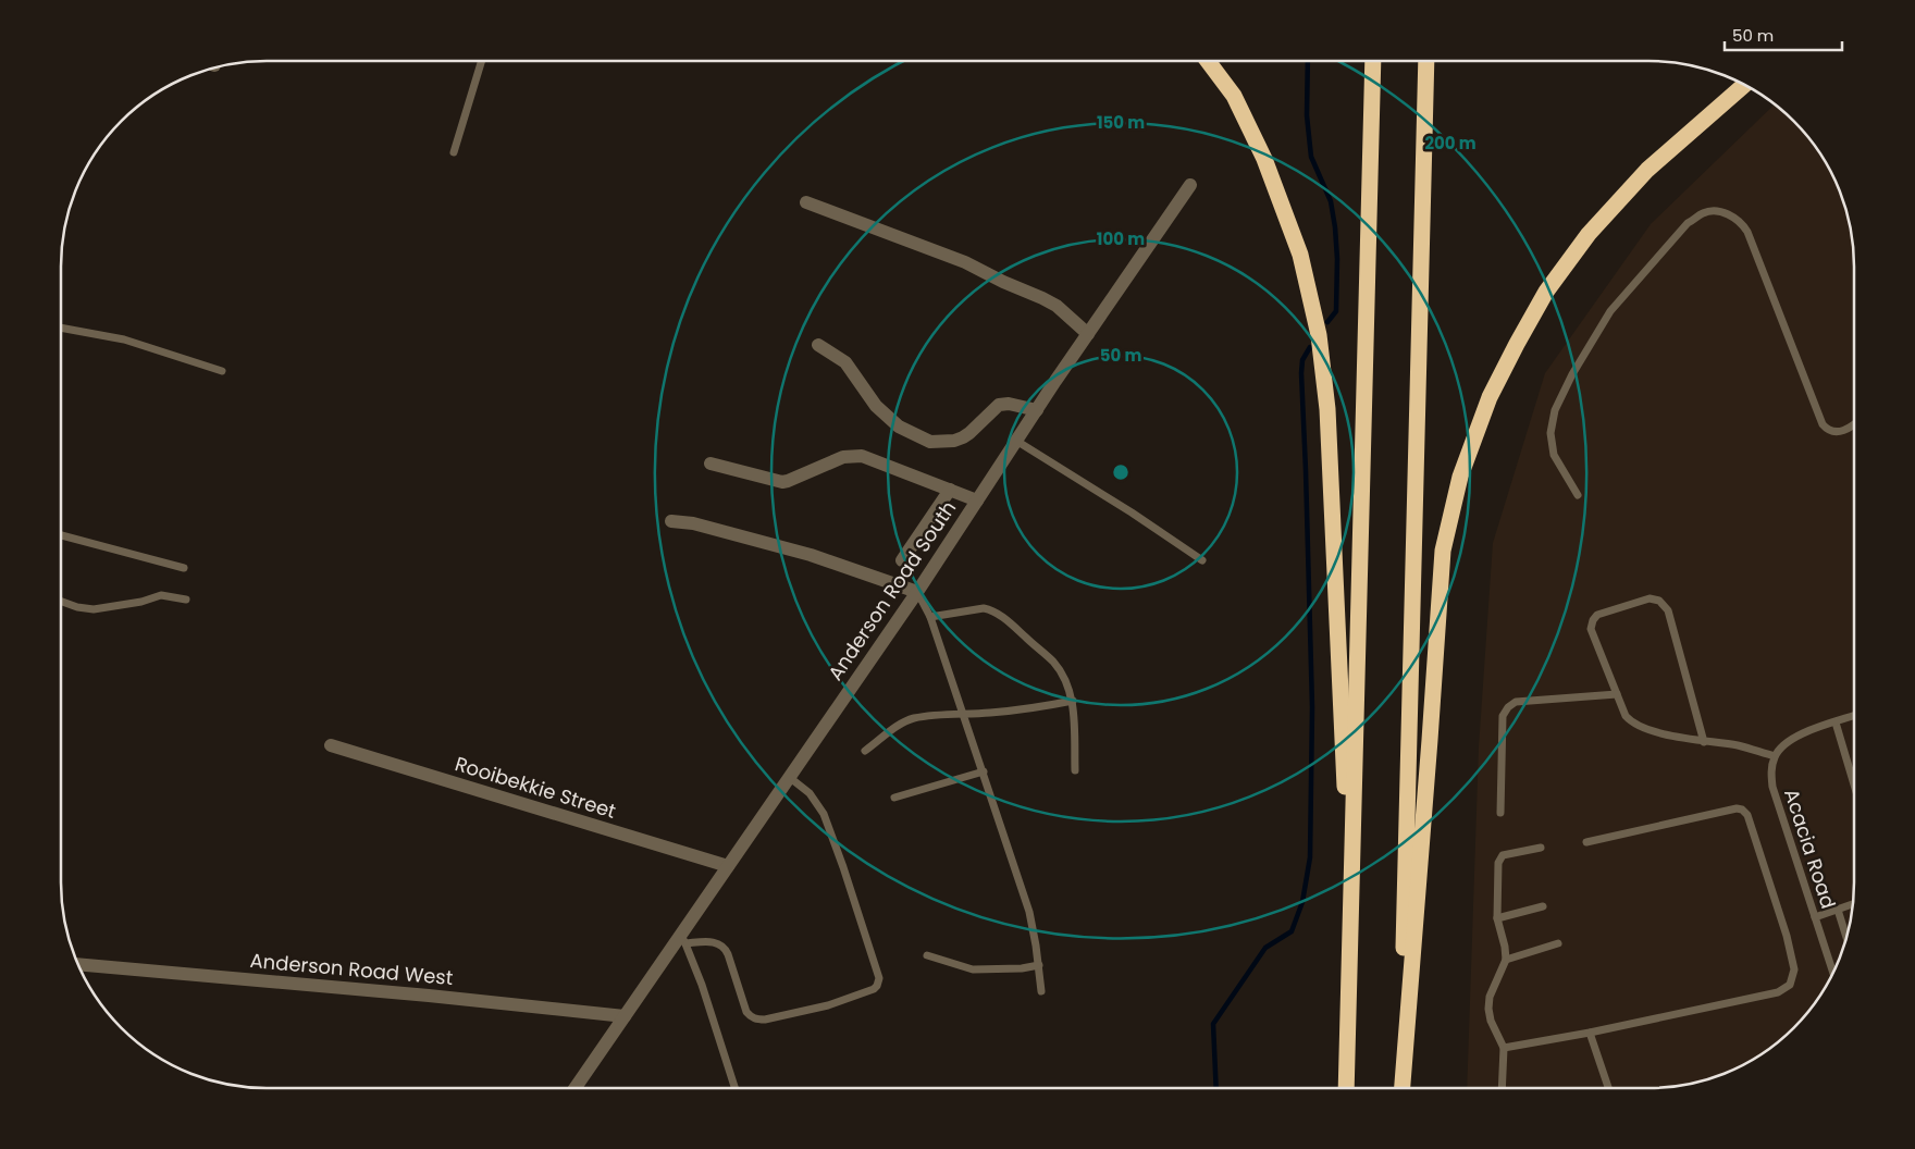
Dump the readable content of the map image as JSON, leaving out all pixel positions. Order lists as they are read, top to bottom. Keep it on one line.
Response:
{"streets":{"street":["Anderson Road South","Rooibekkie Street","Anderson Road West"],"lane":["Acacia Road"]},"crossings":[["Anderson Road South","Rooibekkie Street"],["Anderson Road South","Anderson Road West"]],"scale_bar":"50 m","rings":["150 m","200 m","100 m","50 m"]}
